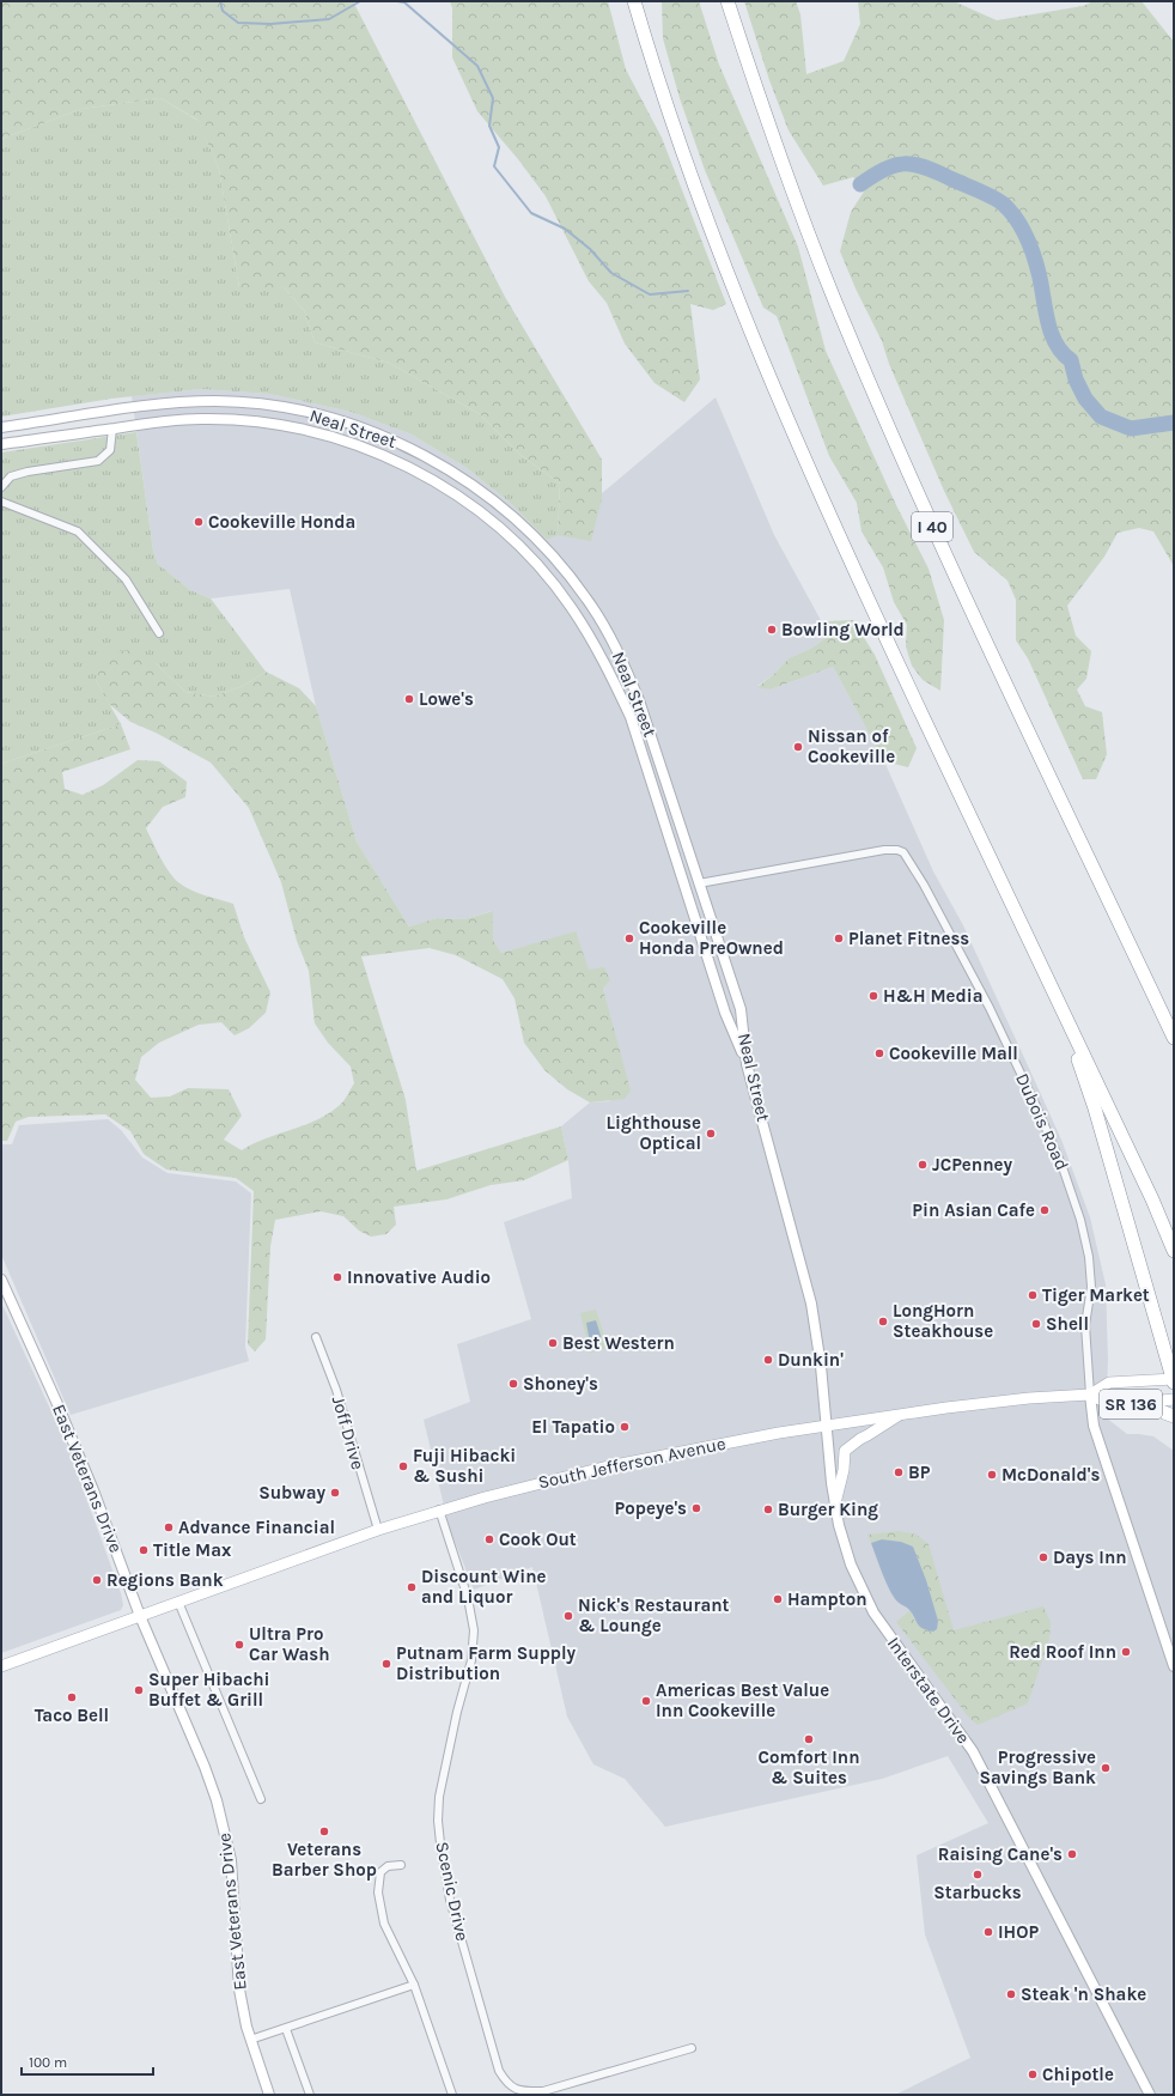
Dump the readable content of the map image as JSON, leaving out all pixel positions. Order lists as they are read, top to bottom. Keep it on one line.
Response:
{"streets":{"highway":["I 40"],"main road":["Neal Street","SR 136","South Jefferson Avenue","East Veterans Drive","Interstate Drive"],"street":["Dubois Road","Joff Drive","Scenic Drive"]},"crossings":[["Neal Street","Dubois Road"],["Neal Street","South Jefferson Avenue"],["Neal Street","Interstate Drive"],["Dubois Road","South Jefferson Avenue"],["Joff Drive","South Jefferson Avenue"],["South Jefferson Avenue","East Veterans Drive"],["South Jefferson Avenue","Interstate Drive"],["South Jefferson Avenue","Scenic Drive"]],"places":["Cookeville Honda","Bowling World","Lowe's","Nissan of Cookeville","Cookeville Honda PreOwned","Planet Fitness","H&H Media","Cookeville Mall","Lighthouse Optical","JCPenney","Pin Asian Cafe","Innovative Audio","Tiger Market","LongHorn Steakhouse","Shell","Best Western","Dunkin'","Shoney's","El Tapatio","Fuji Hibacki & Sushi","BP","McDonald's","Subway","Popeye's","Burger King","Advance Financial","Cook Out","Title Max","Days Inn","Regions Bank","Discount Wine and Liquor","Hampton","Nick's Restaurant & Lounge","Ultra Pro Car Wash","Red Roof Inn","Putnam Farm Supply Distribution","Super Hibachi Buffet & Grill","Taco Bell","Americas Best Value Inn Cookeville","Comfort Inn & Suites","Progressive Savings Bank","Veterans Barber Shop","Raising Cane's","Starbucks","IHOP","Steak 'n Shake","Chipotle"],"scale_bar":"100 m"}
